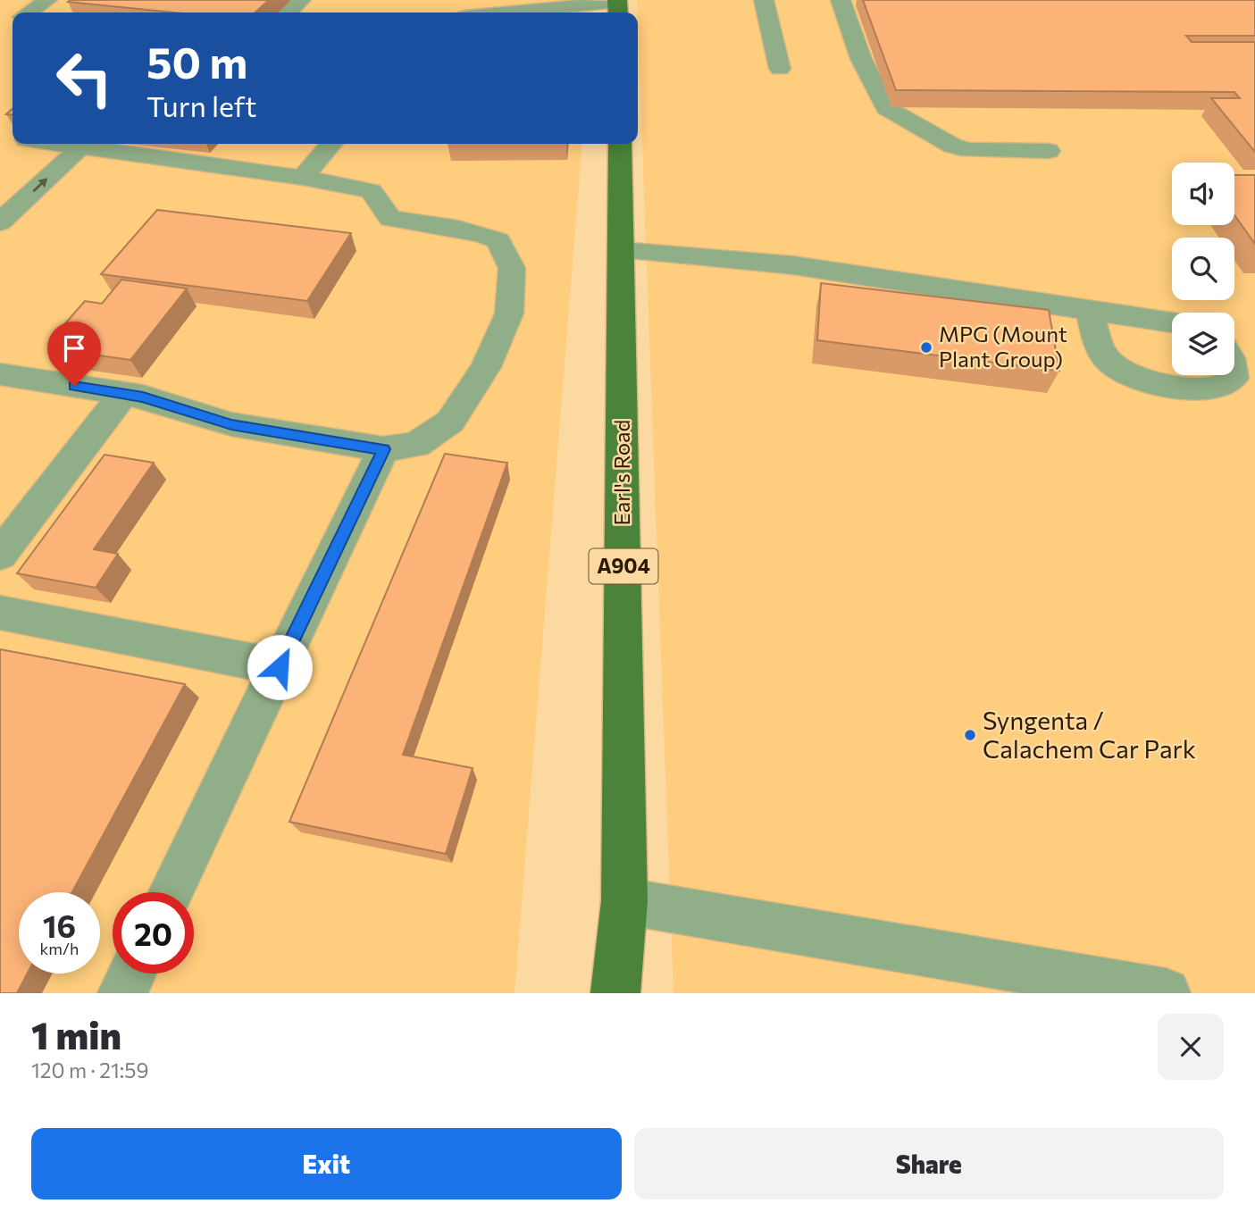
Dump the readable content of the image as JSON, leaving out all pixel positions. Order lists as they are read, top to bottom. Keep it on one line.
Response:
{"streets":{"main road":["Earl's Road","A904"]},"places":["MPG (Mount Plant Group)","Syngenta / Calachem Car Park"],"page":{"turn":["50 m","Turn left"],"speed":"16 km/h","limit":"20","heading":["1 min","120 m · 21:59"],"buttons":["Exit","Share"]}}
